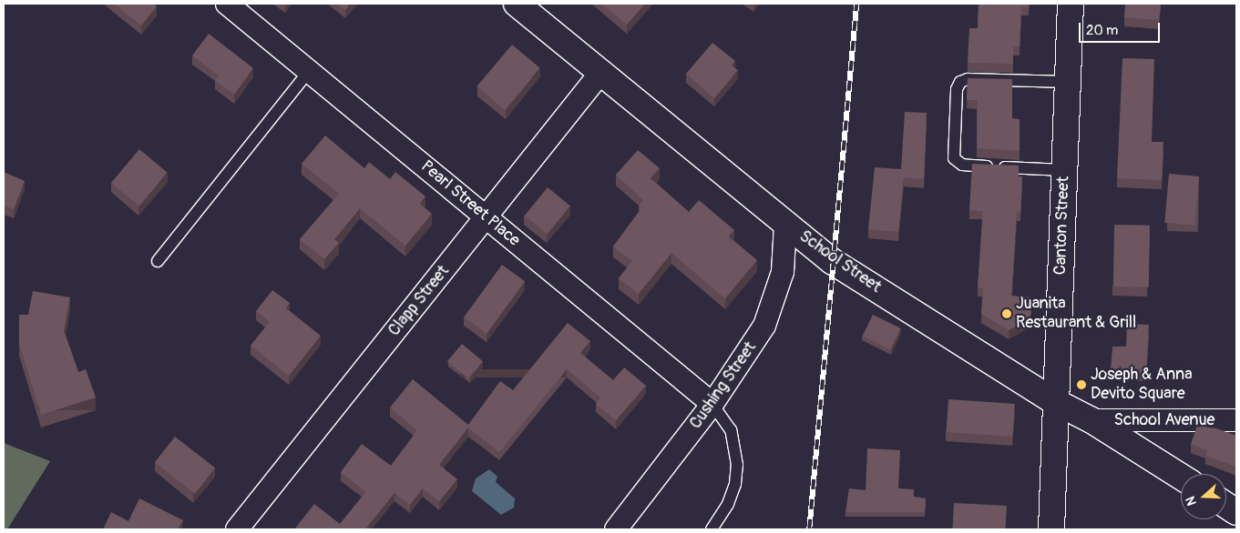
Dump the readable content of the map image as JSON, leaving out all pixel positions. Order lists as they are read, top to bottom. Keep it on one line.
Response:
{"streets":{"street":["Pearl Street Place","Canton Street","School Street","Clapp Street","Cushing Street","School Avenue"]},"crossings":[["Pearl Street Place","Clapp Street"],["Pearl Street Place","Cushing Street"],["Canton Street","School Street"],["School Street","Clapp Street"],["School Street","Cushing Street"],["School Street","School Avenue"]],"places":["Juanita Restaurant & Grill","Joseph & Anna Devito Square"],"scale_bar":"20 m","north":"left"}
